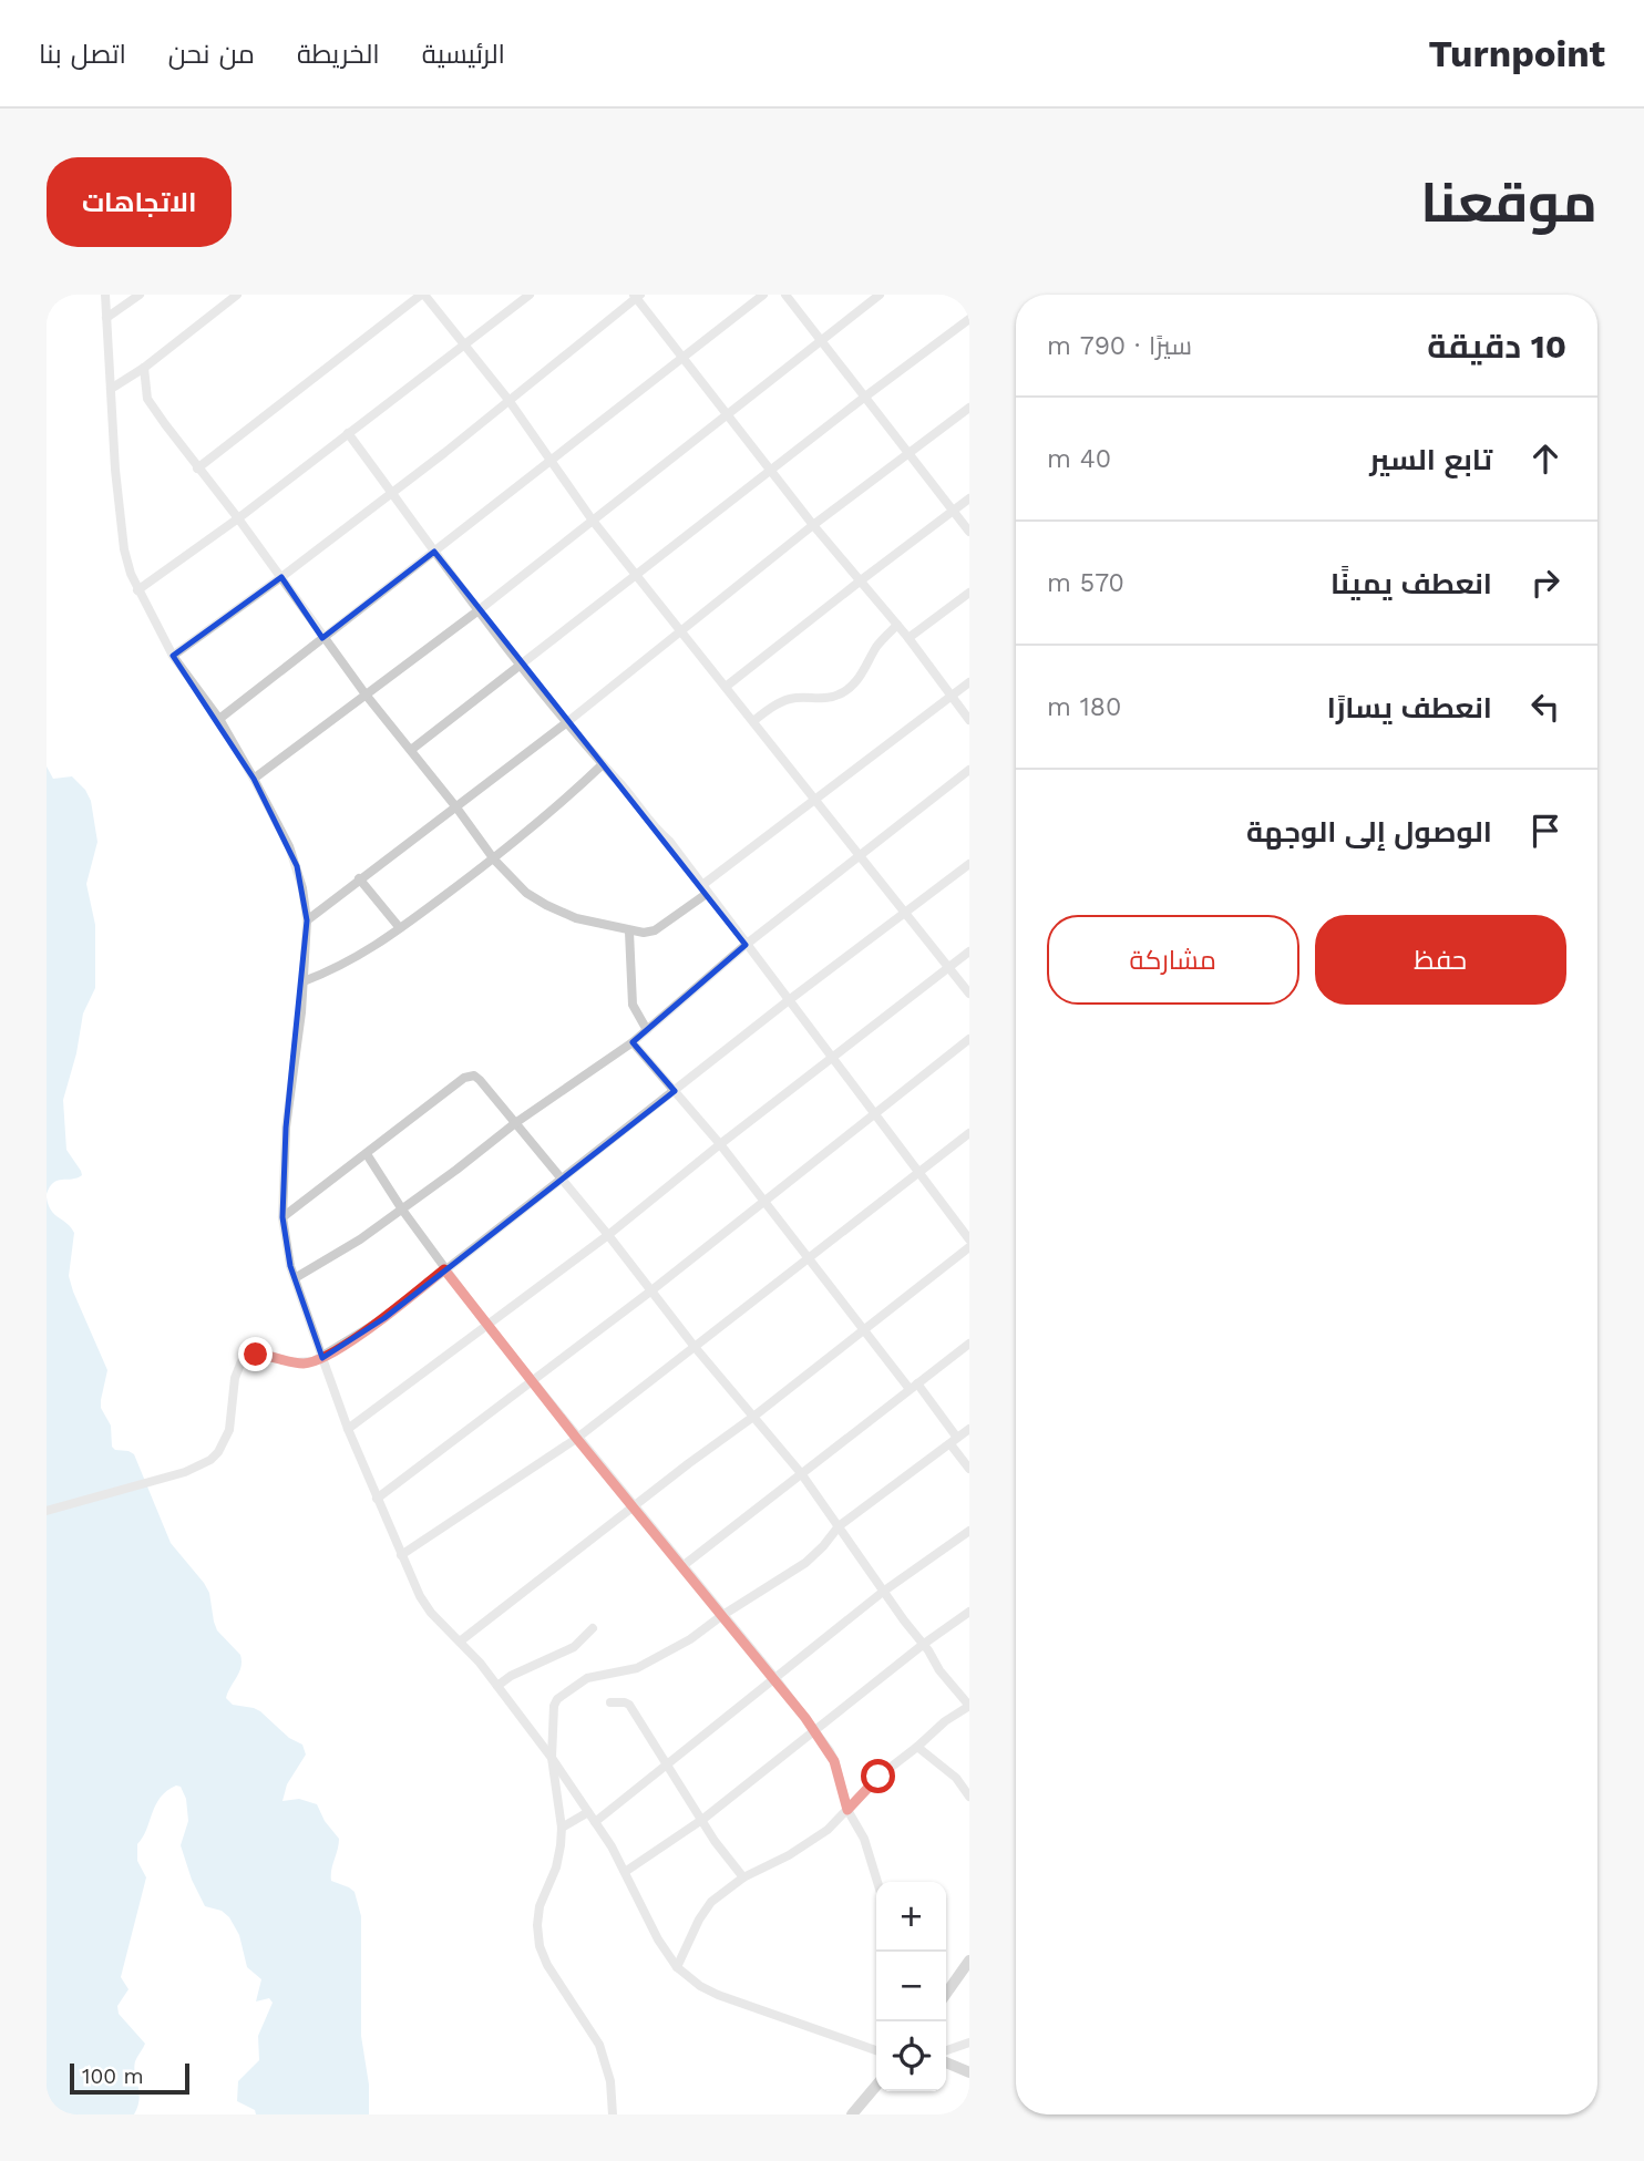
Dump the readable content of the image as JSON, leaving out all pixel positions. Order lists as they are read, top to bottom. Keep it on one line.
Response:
{"scale_bar":"100 m","page":{"header":"Turnpoint","nav":["الرئيسية","الخريطة","من نحن","اتصل بنا"],"title":"موقعنا","buttons":["الاتجاهات",["حفظ","مشاركة"]],"heading":["10 دقيقة","سيرًا · 790 m"],"list":[["تابع السير","40 m"],["انعطف يمينًا","570 m"],["انعطف يسارًا","180 m"],"الوصول إلى الوجهة"],"map_buttons":["+","−"],"scale":"100 m"}}
